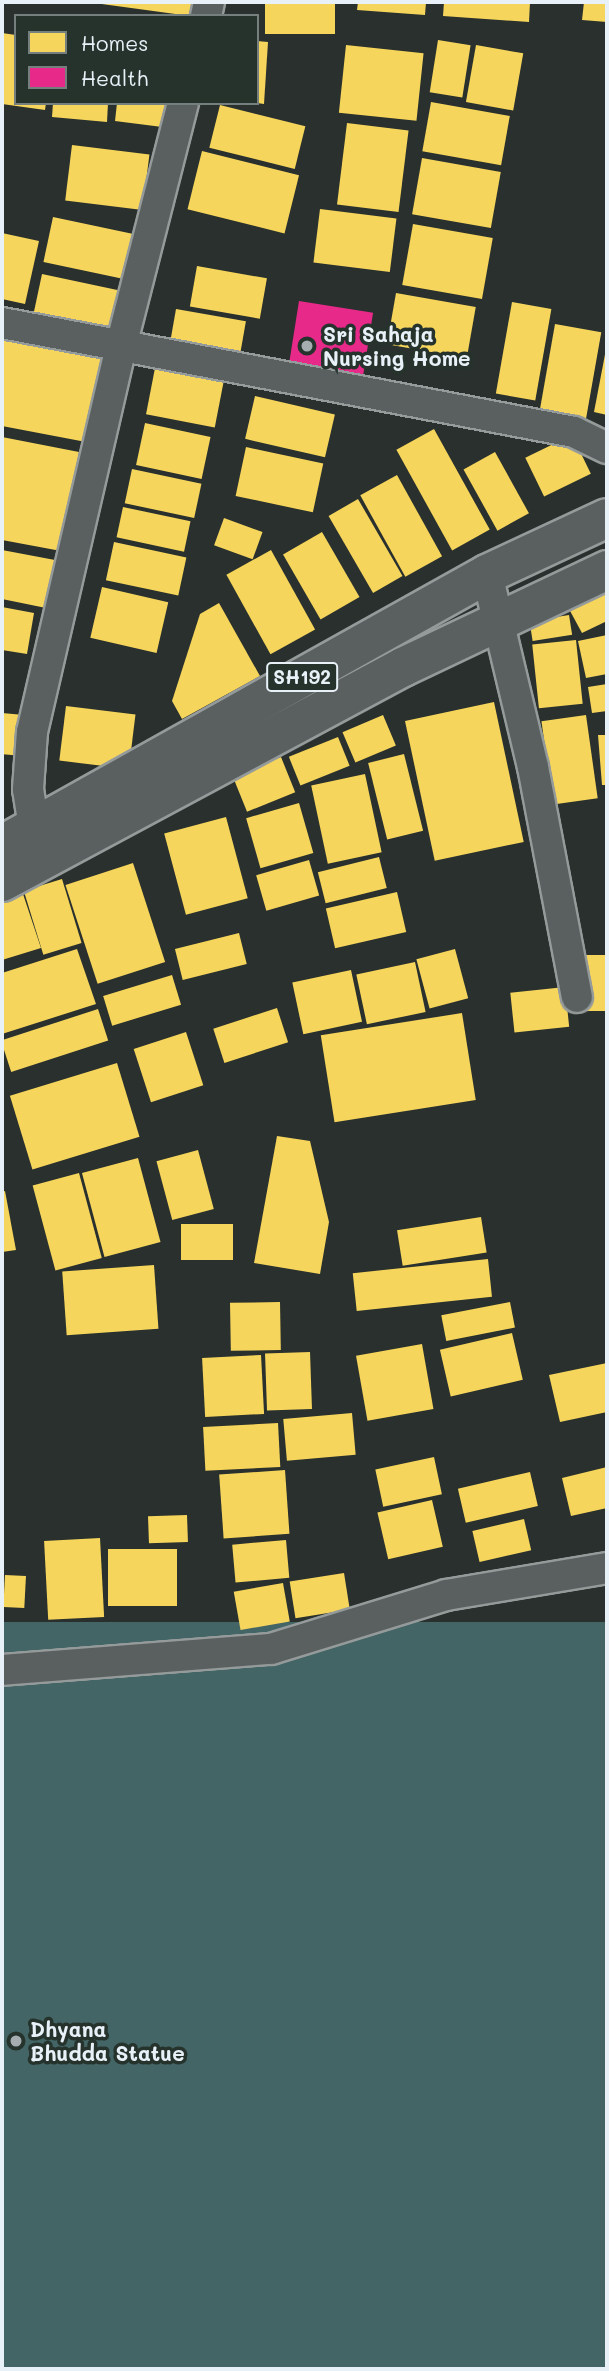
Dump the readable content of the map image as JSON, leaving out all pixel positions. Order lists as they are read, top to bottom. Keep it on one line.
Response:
{"streets":{"main road":["SH192"]},"places":["Sri Sahaja Nursing Home","Dhyana Bhudda Statue"],"legend":["Homes","Health"]}
